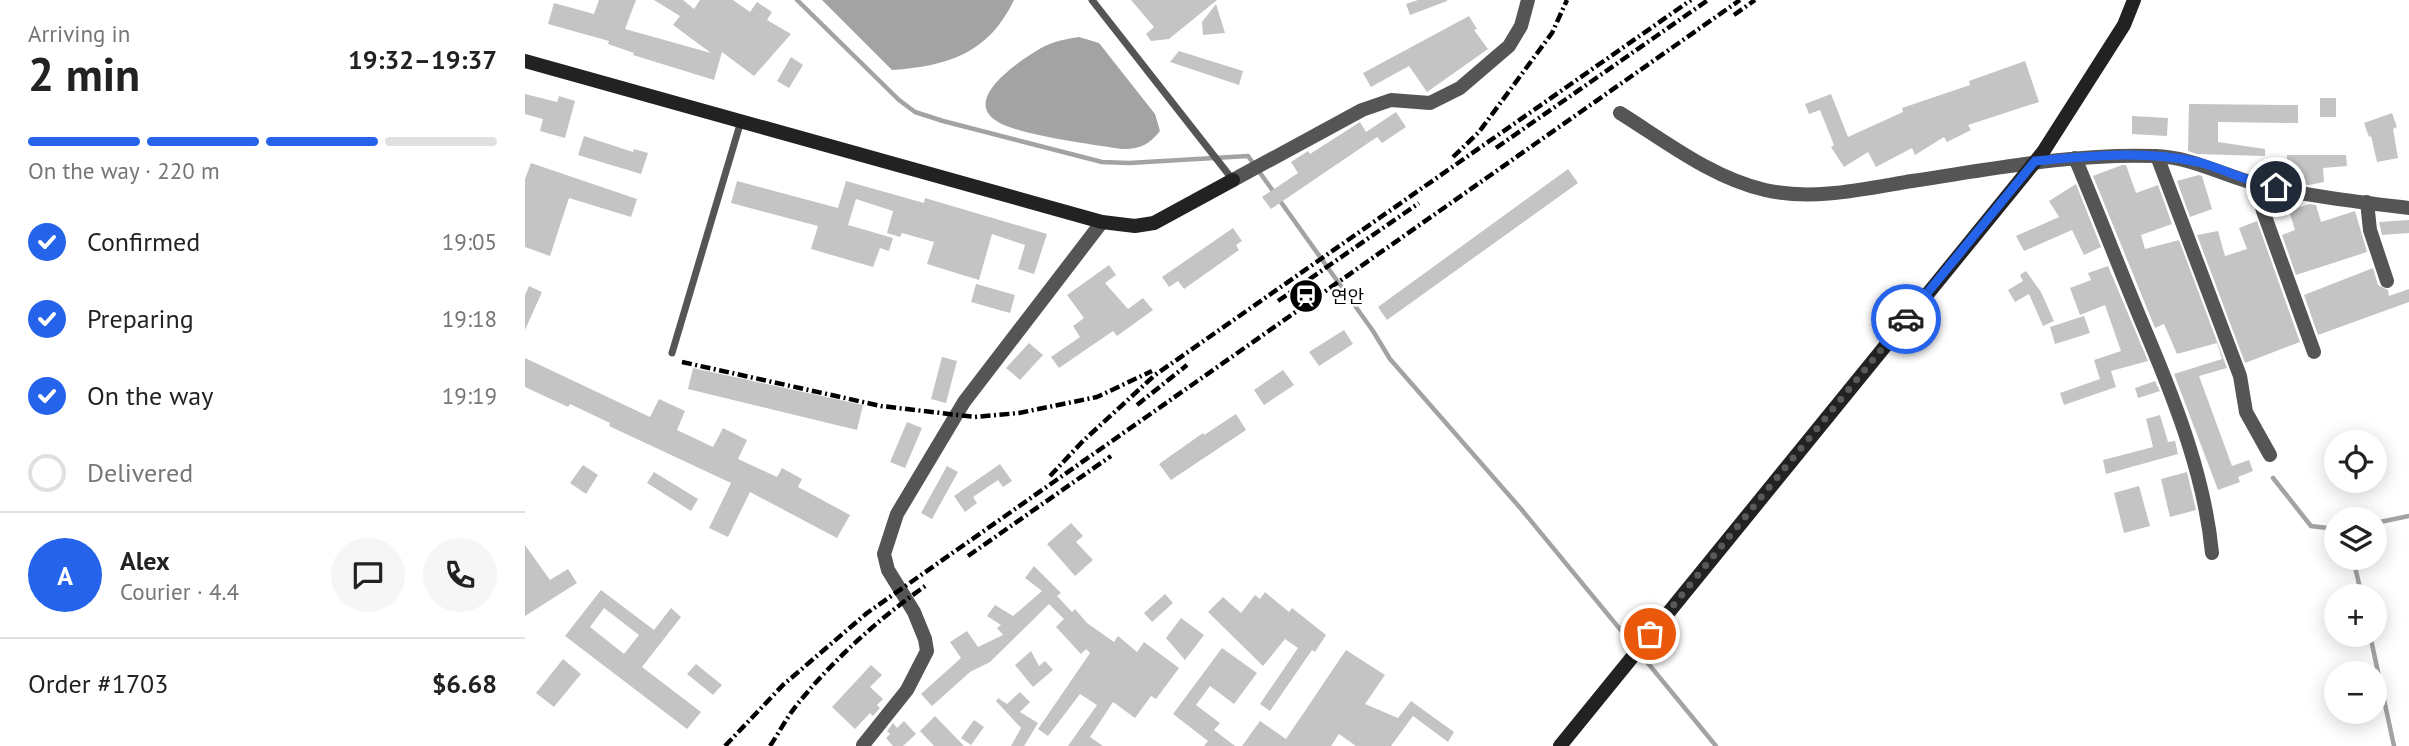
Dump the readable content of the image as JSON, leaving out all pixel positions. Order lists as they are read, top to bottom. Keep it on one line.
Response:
{"places":{"station":["연안"]},"page":{"heading":["2 min","Arriving in","19:32–19:37"],"panel":["Alex","Courier · 4.4","Order #1703","$6.68"],"bar":"On the way · 220 m","list":[["Confirmed","19:05"],["Preparing","19:18"],["On the way","19:19"],"Delivered"],"map_buttons":["+","−"],"round":"A"}}
